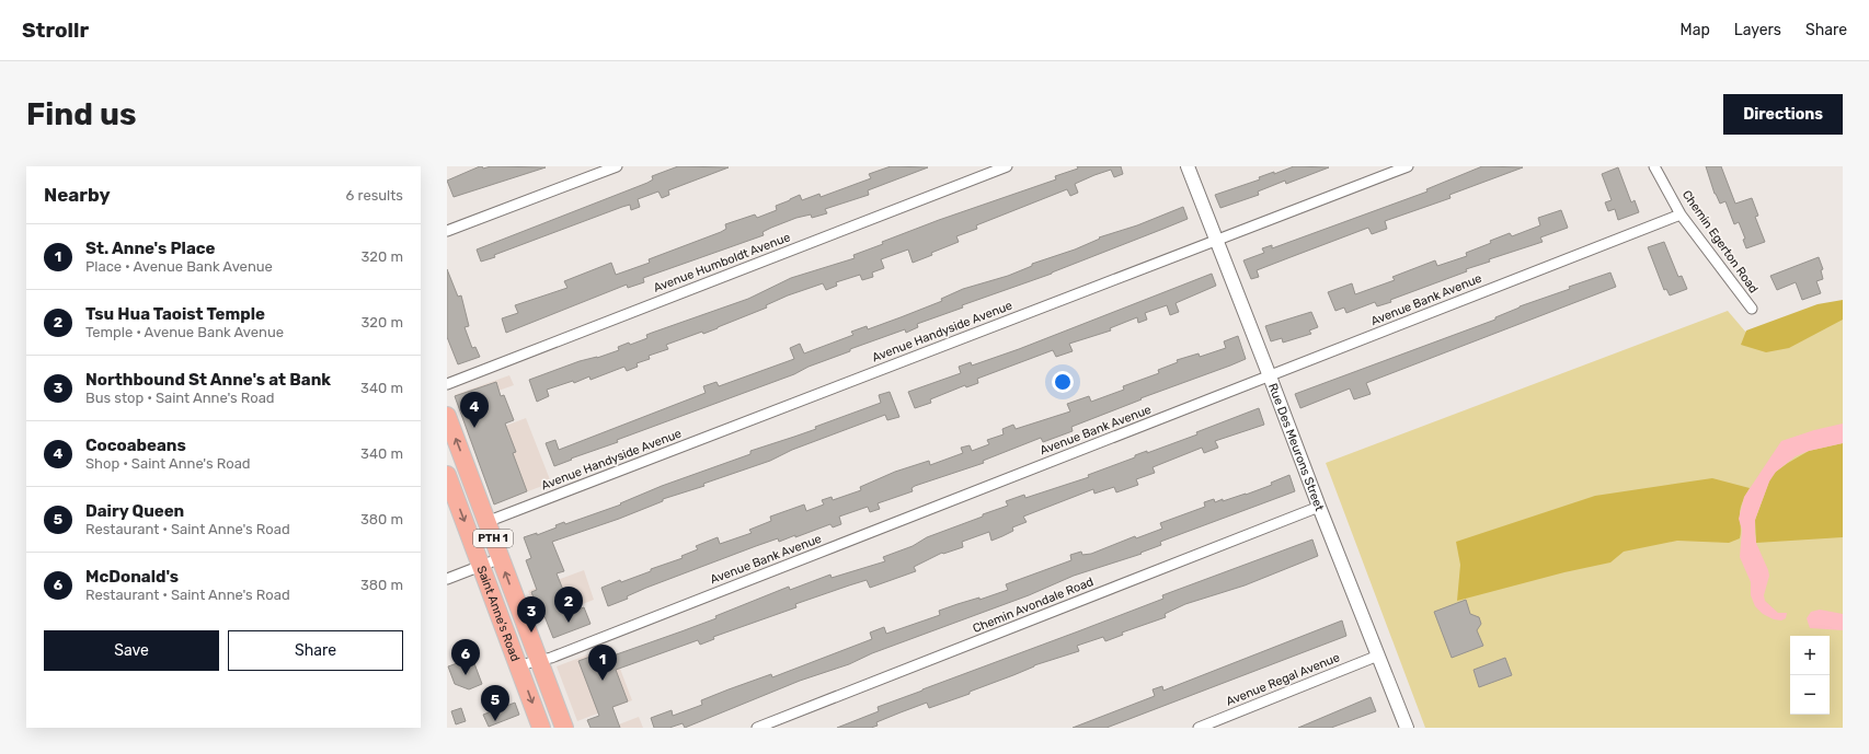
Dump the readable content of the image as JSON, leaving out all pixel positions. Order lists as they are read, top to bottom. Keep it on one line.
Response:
{"streets":{"highway":["PTH 1","Saint Anne's Road"],"street":["Chemin Egerton Road","Avenue Humboldt Avenue","Avenue Bank Avenue","Avenue Handyside Avenue","Rue Des Meurons Street","Chemin Avondale Road","Avenue Regal Avenue"]},"crossings":[["Chemin Egerton Road","Avenue Bank Avenue"],["Avenue Bank Avenue","Rue Des Meurons Street"],["Avenue Bank Avenue","Saint Anne's Road"],["Avenue Handyside Avenue","Rue Des Meurons Street"],["Avenue Handyside Avenue","Saint Anne's Road"],["Rue Des Meurons Street","Chemin Avondale Road"],["Rue Des Meurons Street","Avenue Regal Avenue"]],"page":{"header":"Strollr","nav":["Map","Layers","Share"],"buttons":["Directions",["Save","Share"]],"title":"Find us","heading":["Nearby","6 results"],"list":[{"mark":"1","name":"St. Anne's Place","note":"Place · Avenue Bank Avenue","value":"320 m"},{"mark":"2","name":"Tsu Hua Taoist Temple","note":"Temple · Avenue Bank Avenue","value":"320 m"},{"mark":"3","name":"Northbound St Anne's at Bank","note":"Bus stop · Saint Anne's Road","value":"340 m"},{"mark":"4","name":"Cocoabeans","note":"Shop · Saint Anne's Road","value":"340 m"},{"mark":"5","name":"Dairy Queen","note":"Restaurant · Saint Anne's Road","value":"380 m"},{"mark":"6","name":"McDonald's","note":"Restaurant · Saint Anne's Road","value":"380 m"}],"pins":["4","2","3","6","1","5"],"map_buttons":["+","−"]}}
